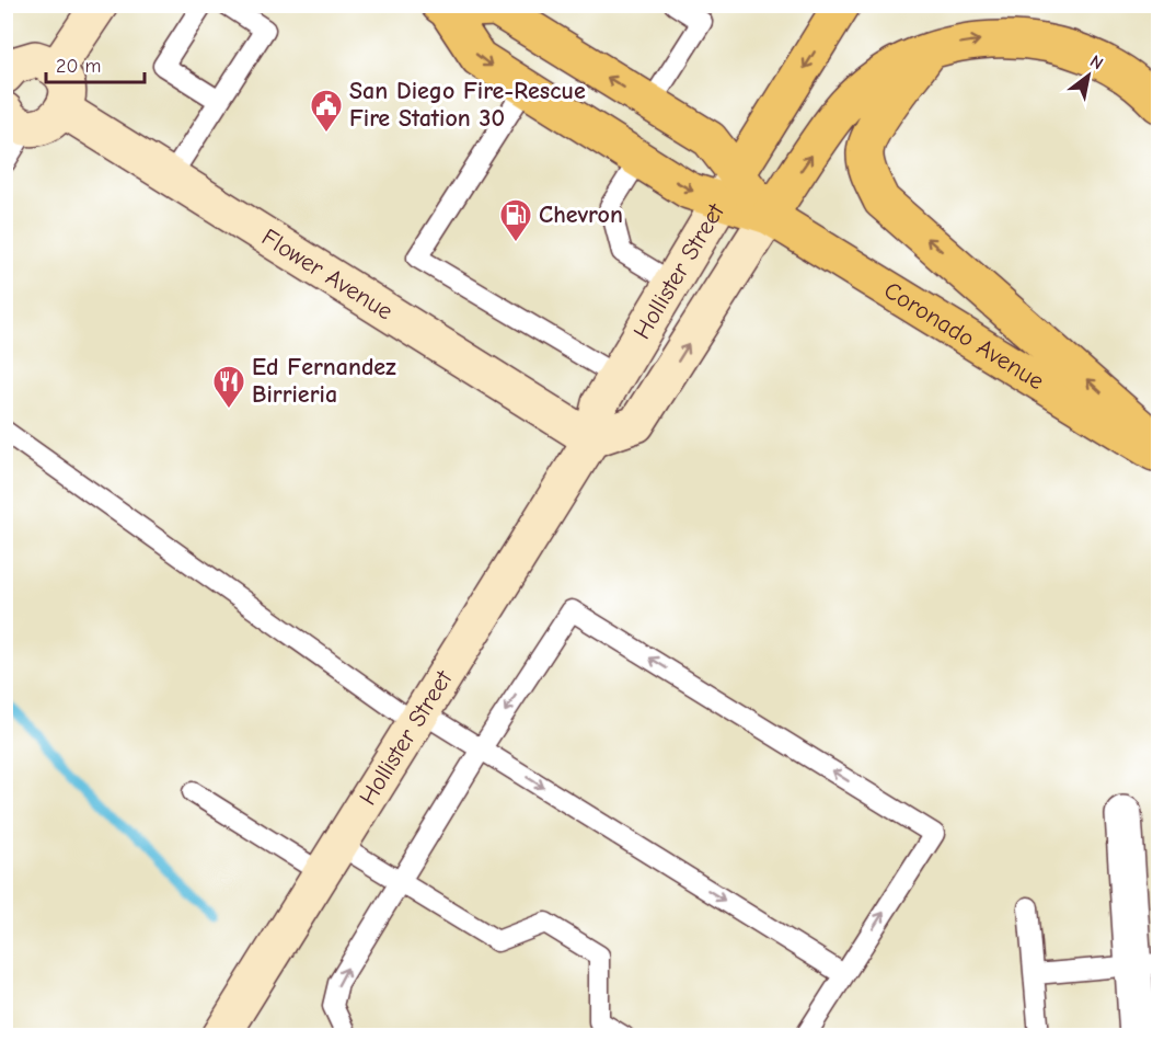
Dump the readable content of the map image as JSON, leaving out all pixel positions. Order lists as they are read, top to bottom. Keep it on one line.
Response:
{"streets":{"main road":["Hollister Street","Flower Avenue","Coronado Avenue"]},"crossings":[["Hollister Street","Flower Avenue"],["Hollister Street","Coronado Avenue"]],"places":{"public building":["San Diego Fire-Rescue Fire Station 30"],"fuel station":["Chevron"],"restaurant":["Ed Fernandez Birrieria"]},"scale_bar":"20 m","north":"top right"}
